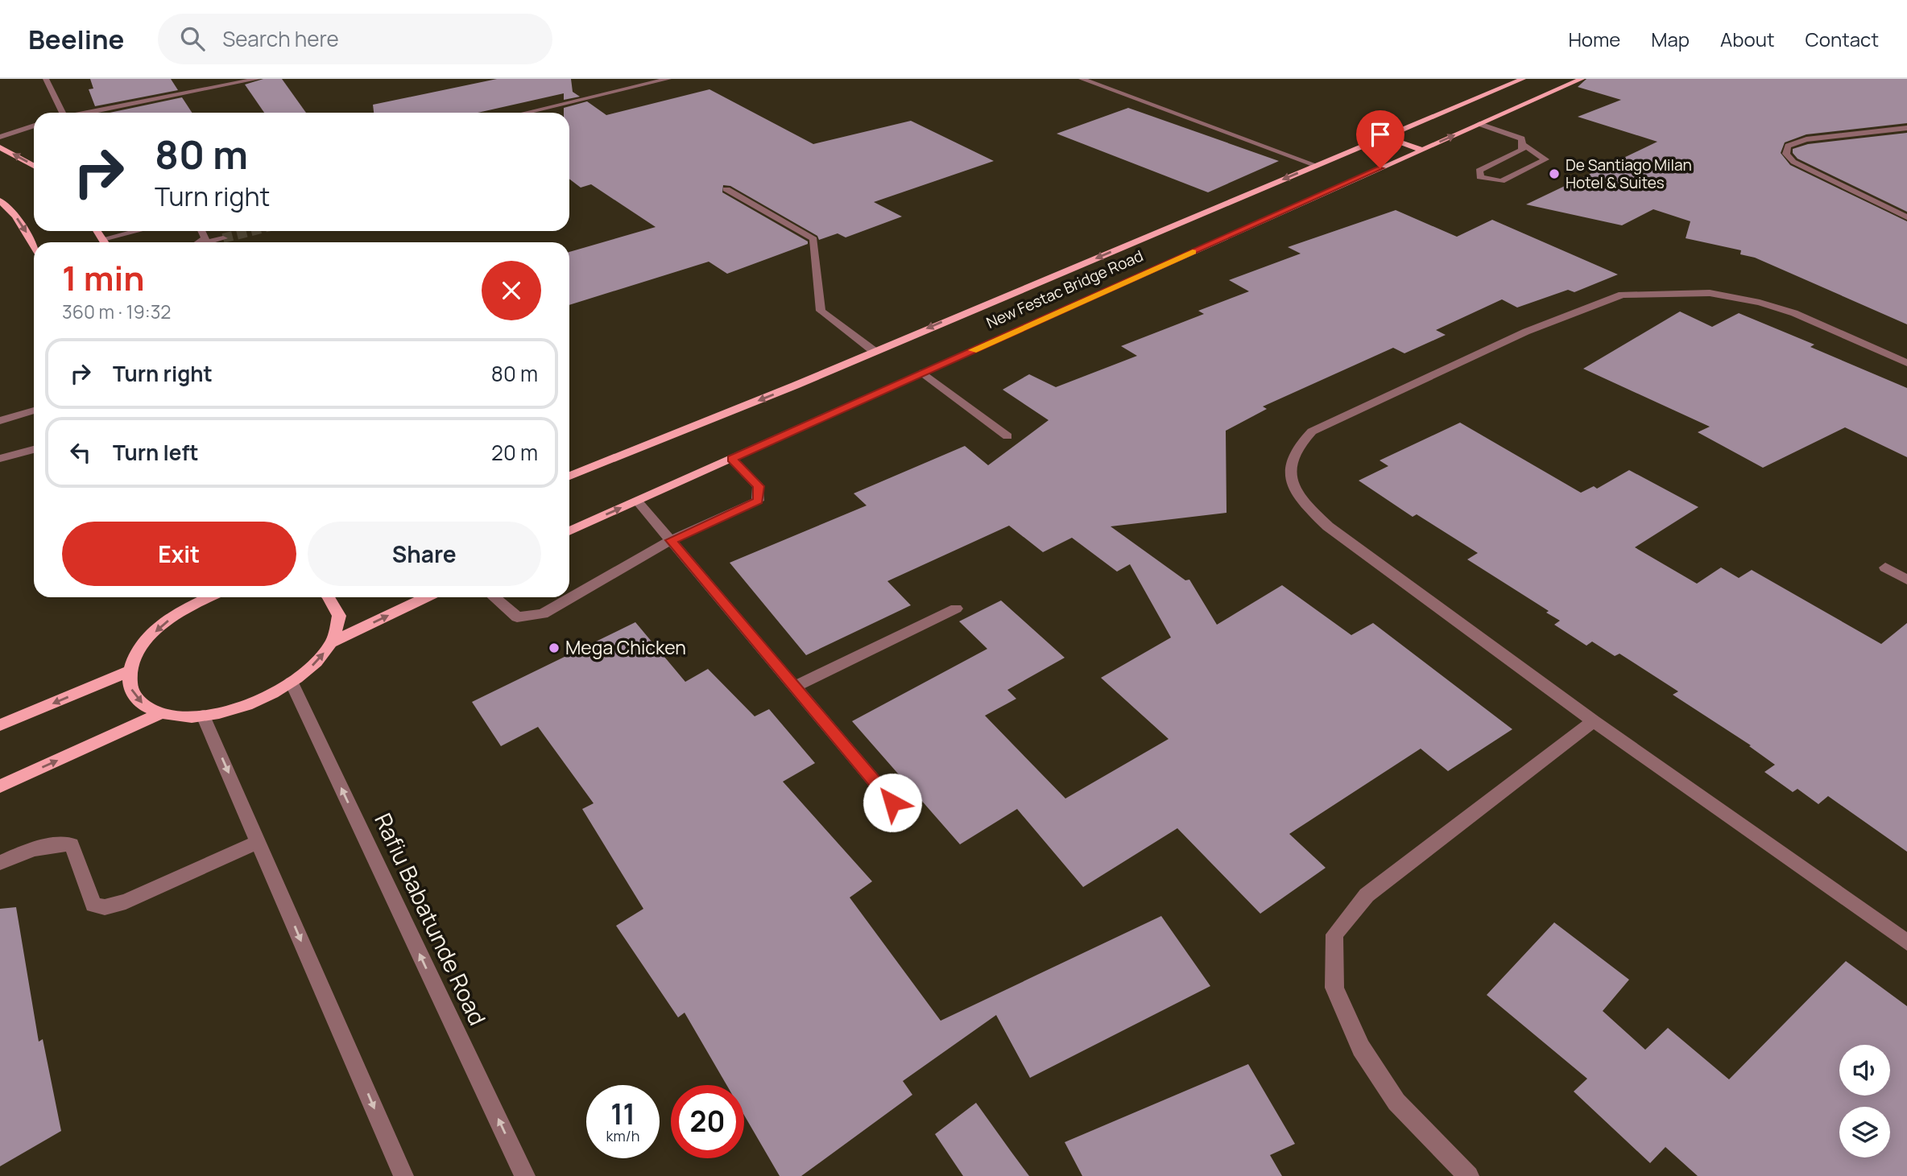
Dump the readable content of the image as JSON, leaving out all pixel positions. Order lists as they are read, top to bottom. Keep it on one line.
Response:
{"streets":{"main road":["New Festac Bridge Road"],"street":["Rafiu Babatunde Road"]},"places":["De Santiago Milan Hotel & Suites","Mega Chicken"],"page":{"header":"Beeline","search":"Search here","nav":["Home","Map","About","Contact"],"turn":["80 m","Turn right"],"heading":["1 min","360 m · 19:32"],"list":[{"name":"Turn right","value":"80 m"},{"name":"Turn left","value":"20 m"}],"buttons":["Exit","Share"],"speed":"11 km/h","limit":"20"}}
